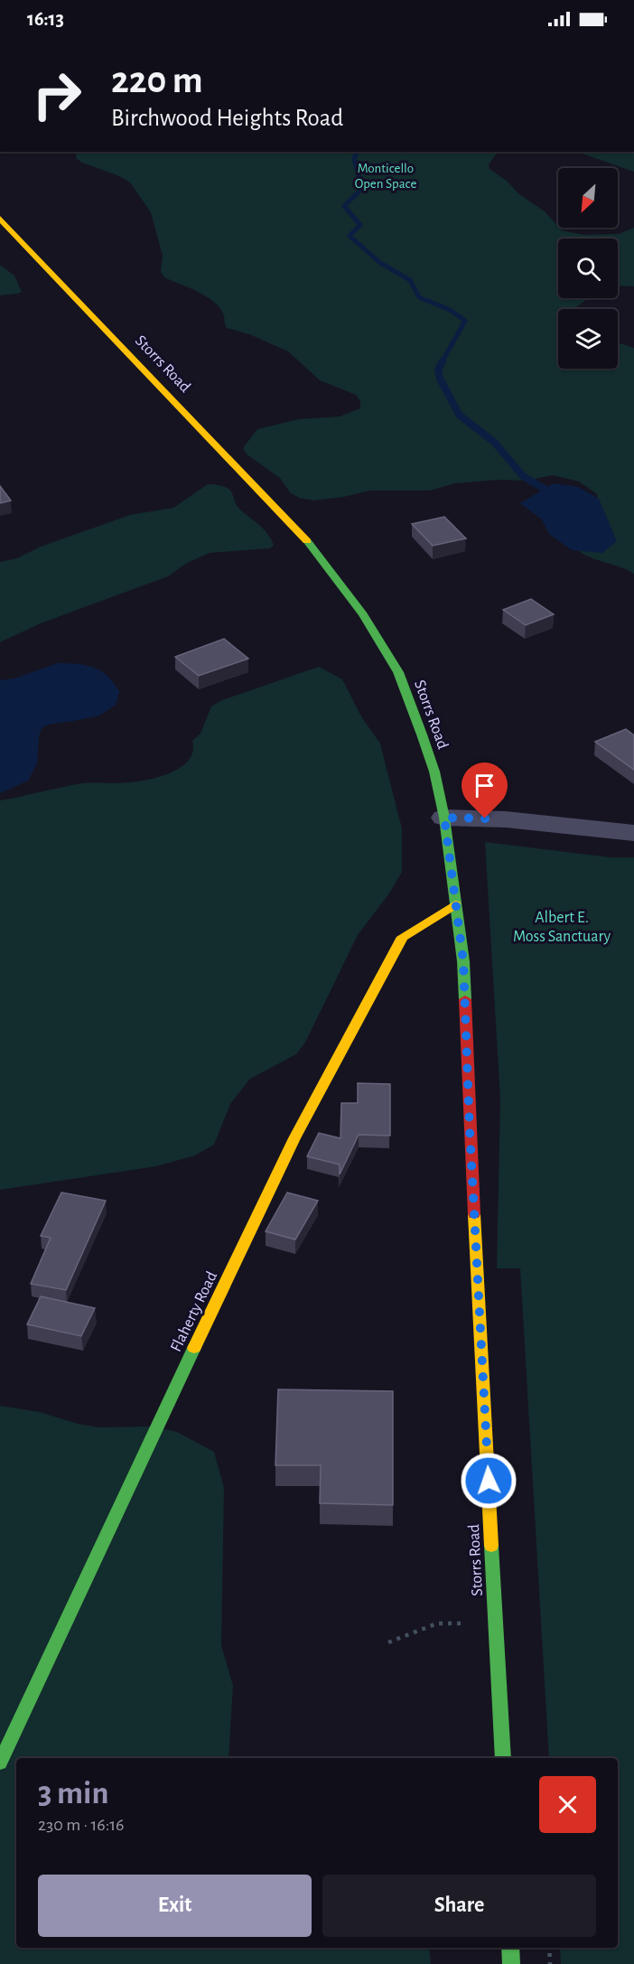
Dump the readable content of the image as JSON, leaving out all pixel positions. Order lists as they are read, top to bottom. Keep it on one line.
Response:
{"streets":{"main road":["Storrs Road","Flaherty Road"]},"crossings":[["Storrs Road","Flaherty Road"]],"parks":["Monticello Open Space","Albert E. Moss Sanctuary"],"north":"bottom left","page":{"status":"16:13","turn":["220 m","Birchwood Heights Road"],"heading":["3 min","230 m · 16:16"],"buttons":["Exit","Share"]}}
